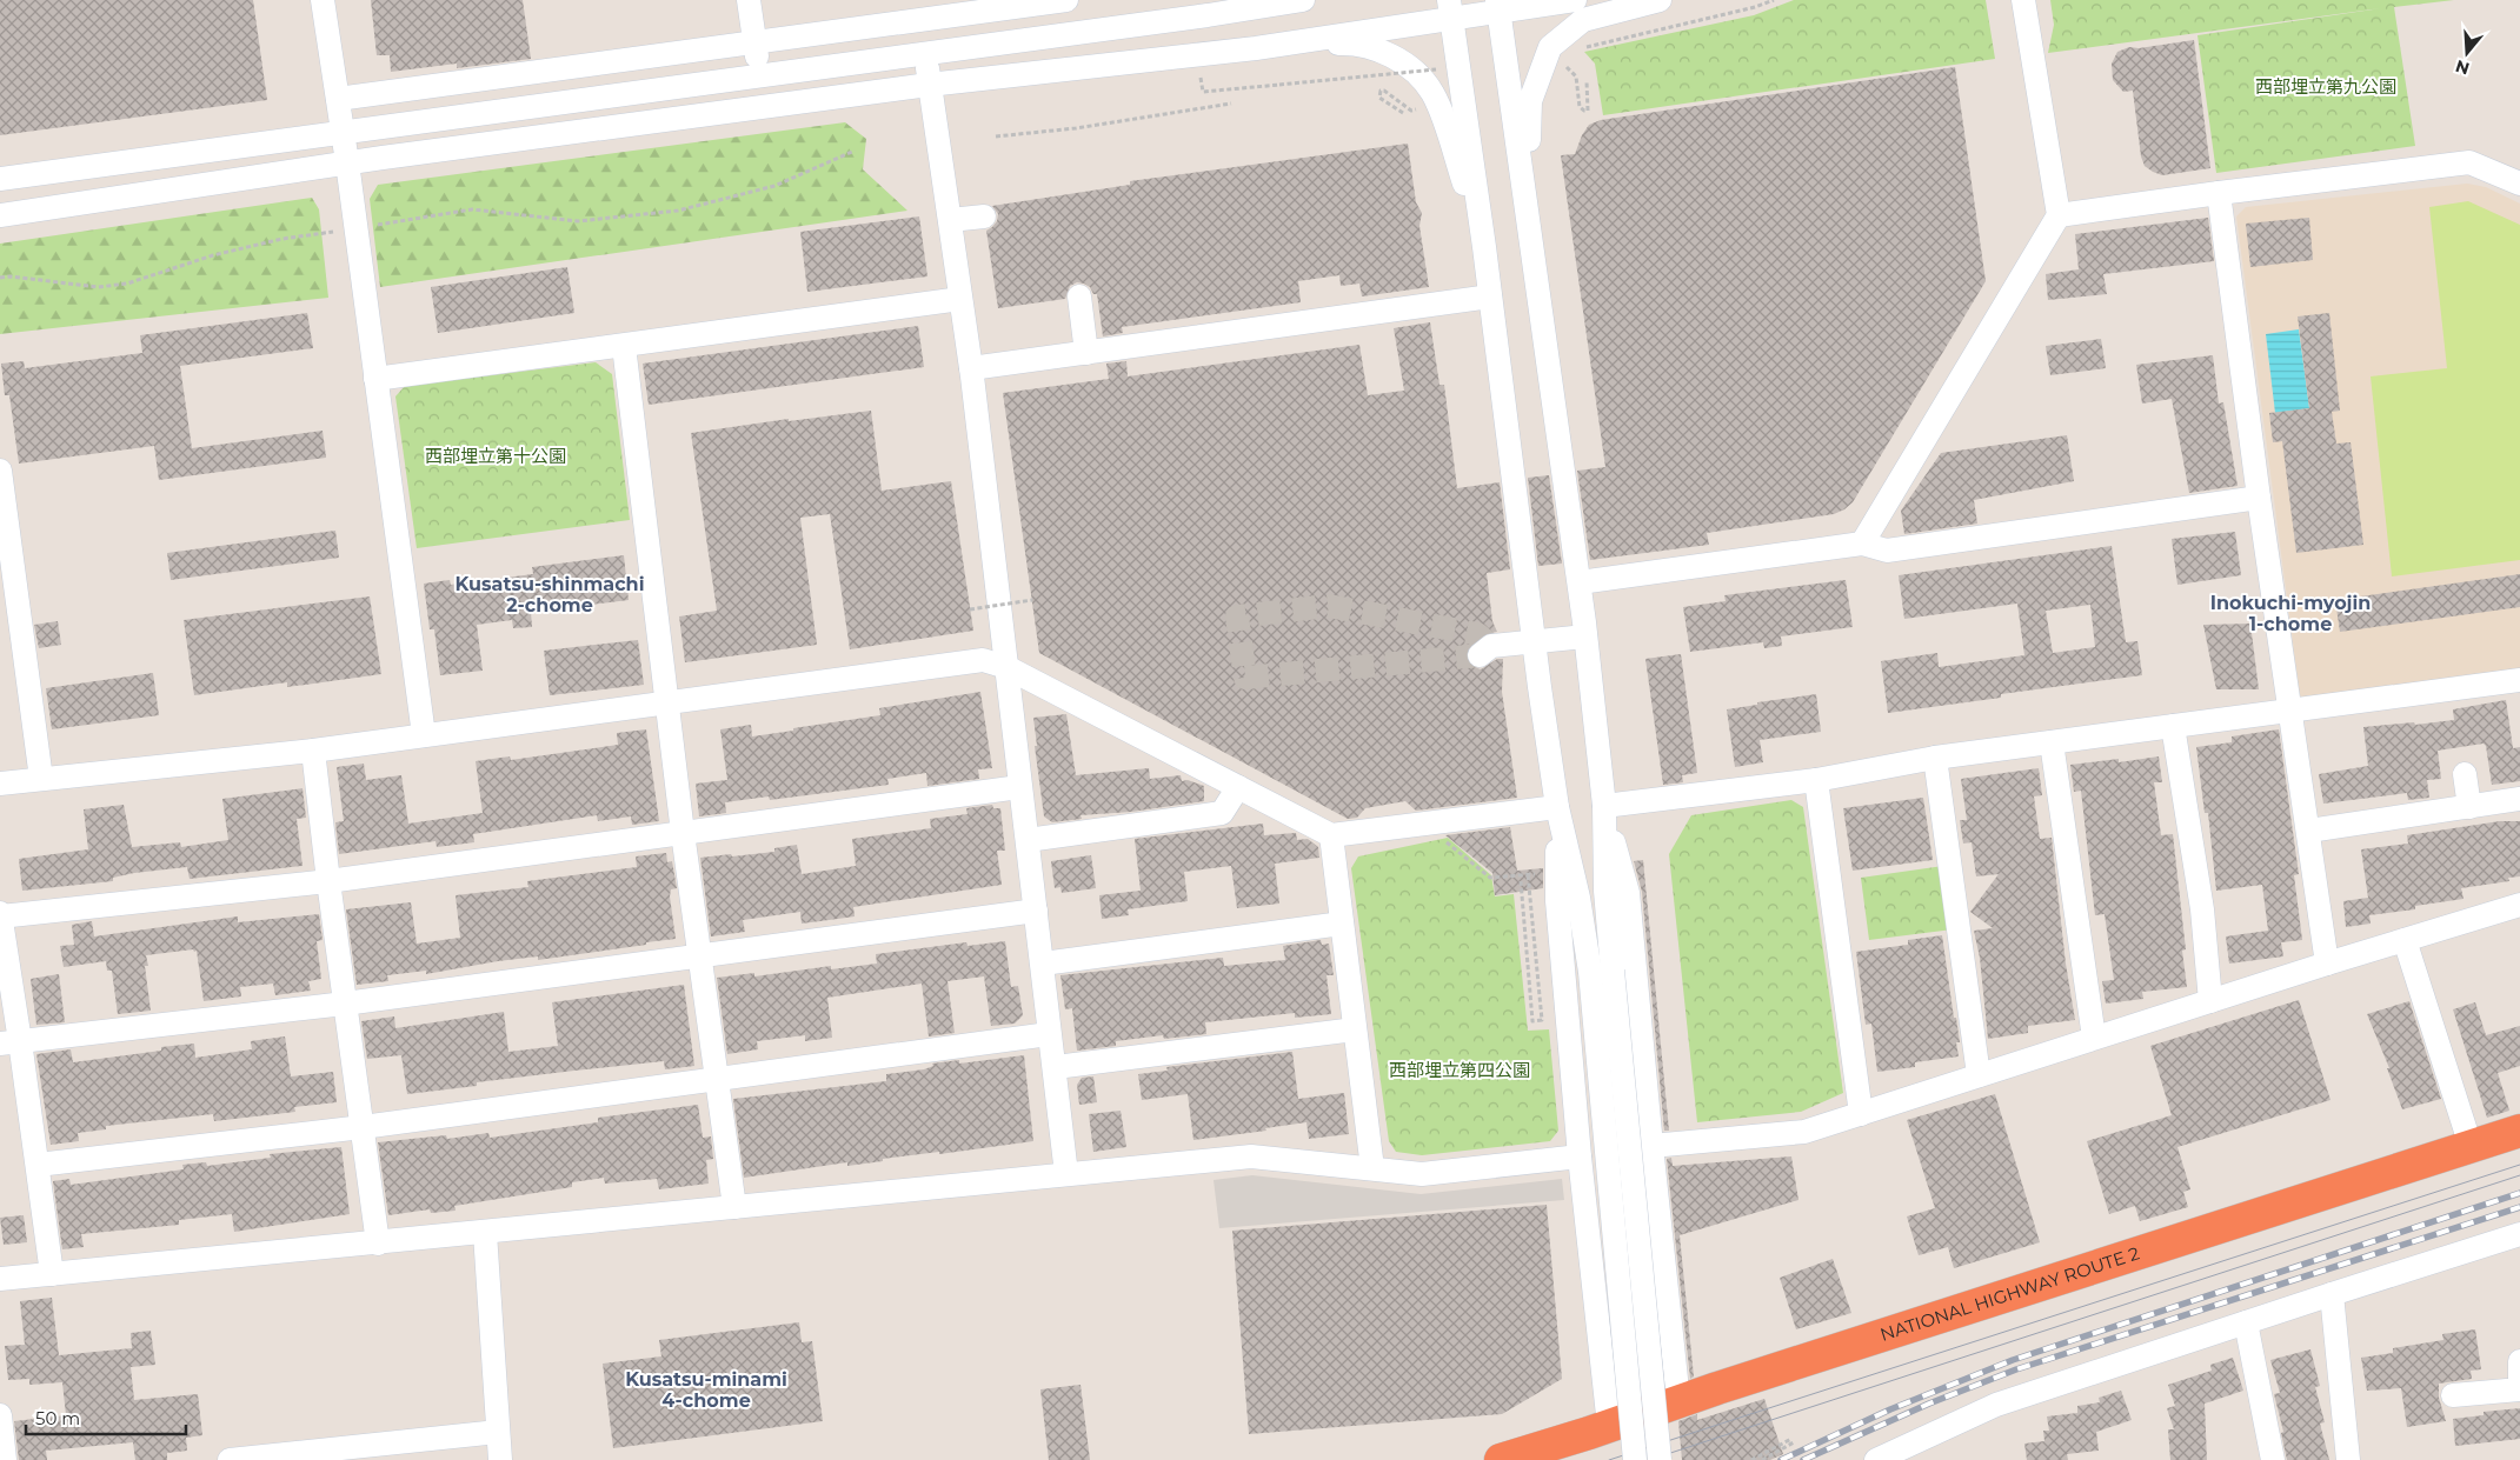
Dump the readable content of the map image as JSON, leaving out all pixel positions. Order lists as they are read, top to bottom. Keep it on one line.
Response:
{"streets":{"highway":["NATIONAL HIGHWAY ROUTE 2"]},"districts":["Kusatsu-shinmachi 2-chome","Inokuchi-myojin 1-chome","Kusatsu-minami 4-chome"],"parks":["西部埋立第九公園","西部埋立第十公園","西部埋立第四公園"],"scale_bar":"50 m","north":"bottom"}
